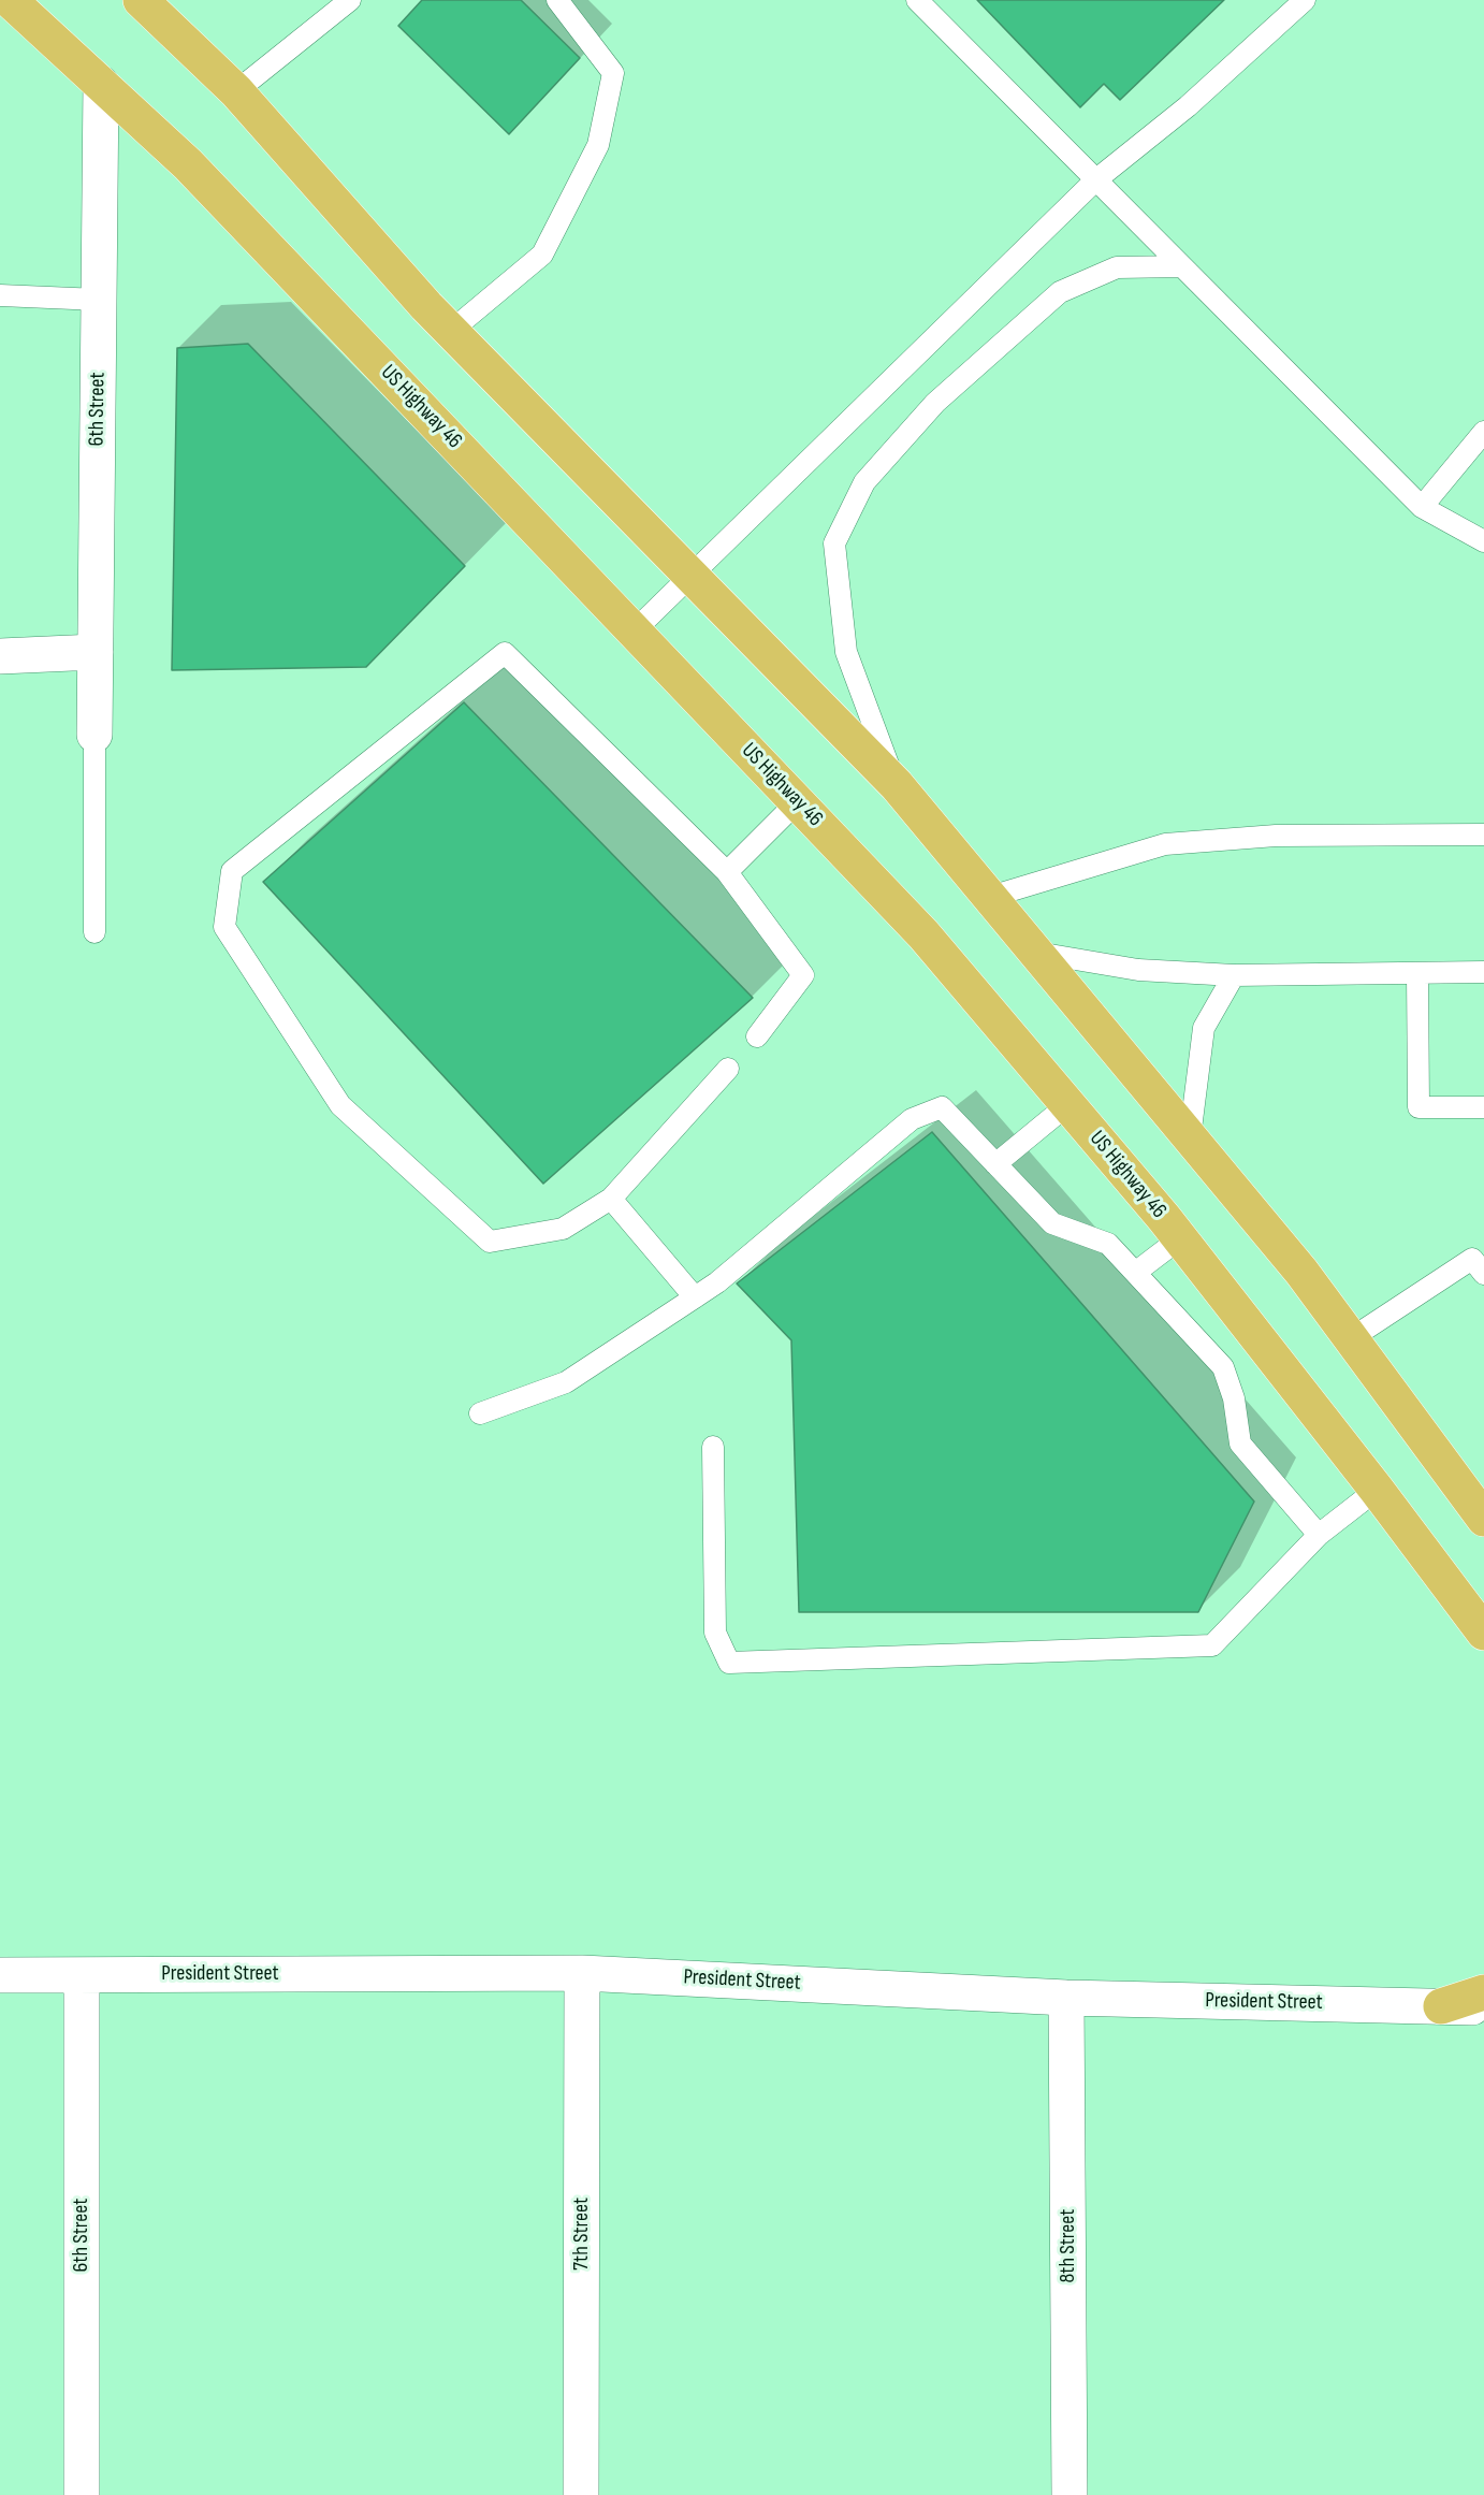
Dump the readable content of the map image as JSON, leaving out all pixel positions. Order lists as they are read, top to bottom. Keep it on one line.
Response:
{"streets":{"highway":["US Highway 46"],"street":["6th Street","President Street","7th Street","8th Street"]},"crossings":[["US Highway 46","6th Street"],["6th Street","President Street"],["President Street","7th Street"],["President Street","8th Street"]]}
